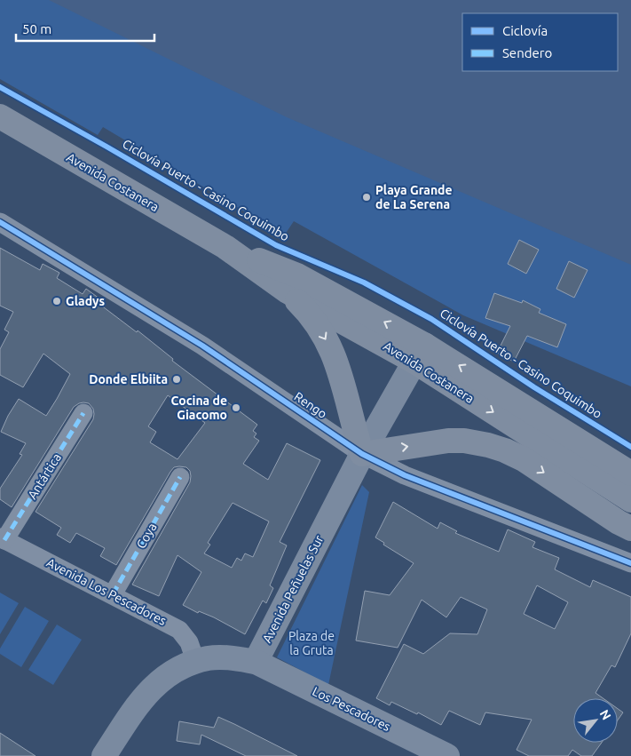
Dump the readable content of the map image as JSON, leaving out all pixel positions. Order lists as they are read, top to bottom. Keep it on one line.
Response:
{"streets":{"main road":["Avenida Costanera"],"street":["Rengo","Antártica","Coya","Avenida Peñuelas Sur","Avenida Los Pescadores","Los Pescadores"],"cycle path":["Ciclovía Puerto - Casino Coquimbo"]},"crossings":[["Avenida Costanera","Avenida Peñuelas Sur"],["Rengo","Avenida Peñuelas Sur"],["Antártica","Avenida Los Pescadores"],["Coya","Avenida Los Pescadores"],["Avenida Peñuelas Sur","Los Pescadores"]],"parks":["Plaza de la Gruta"],"places":["Playa Grande de La Serena","Gladys","Donde Elbiita","Cocina de Giacomo"],"legend":["Ciclovía","Sendero"],"scale_bar":"50 m","north":"top right"}
